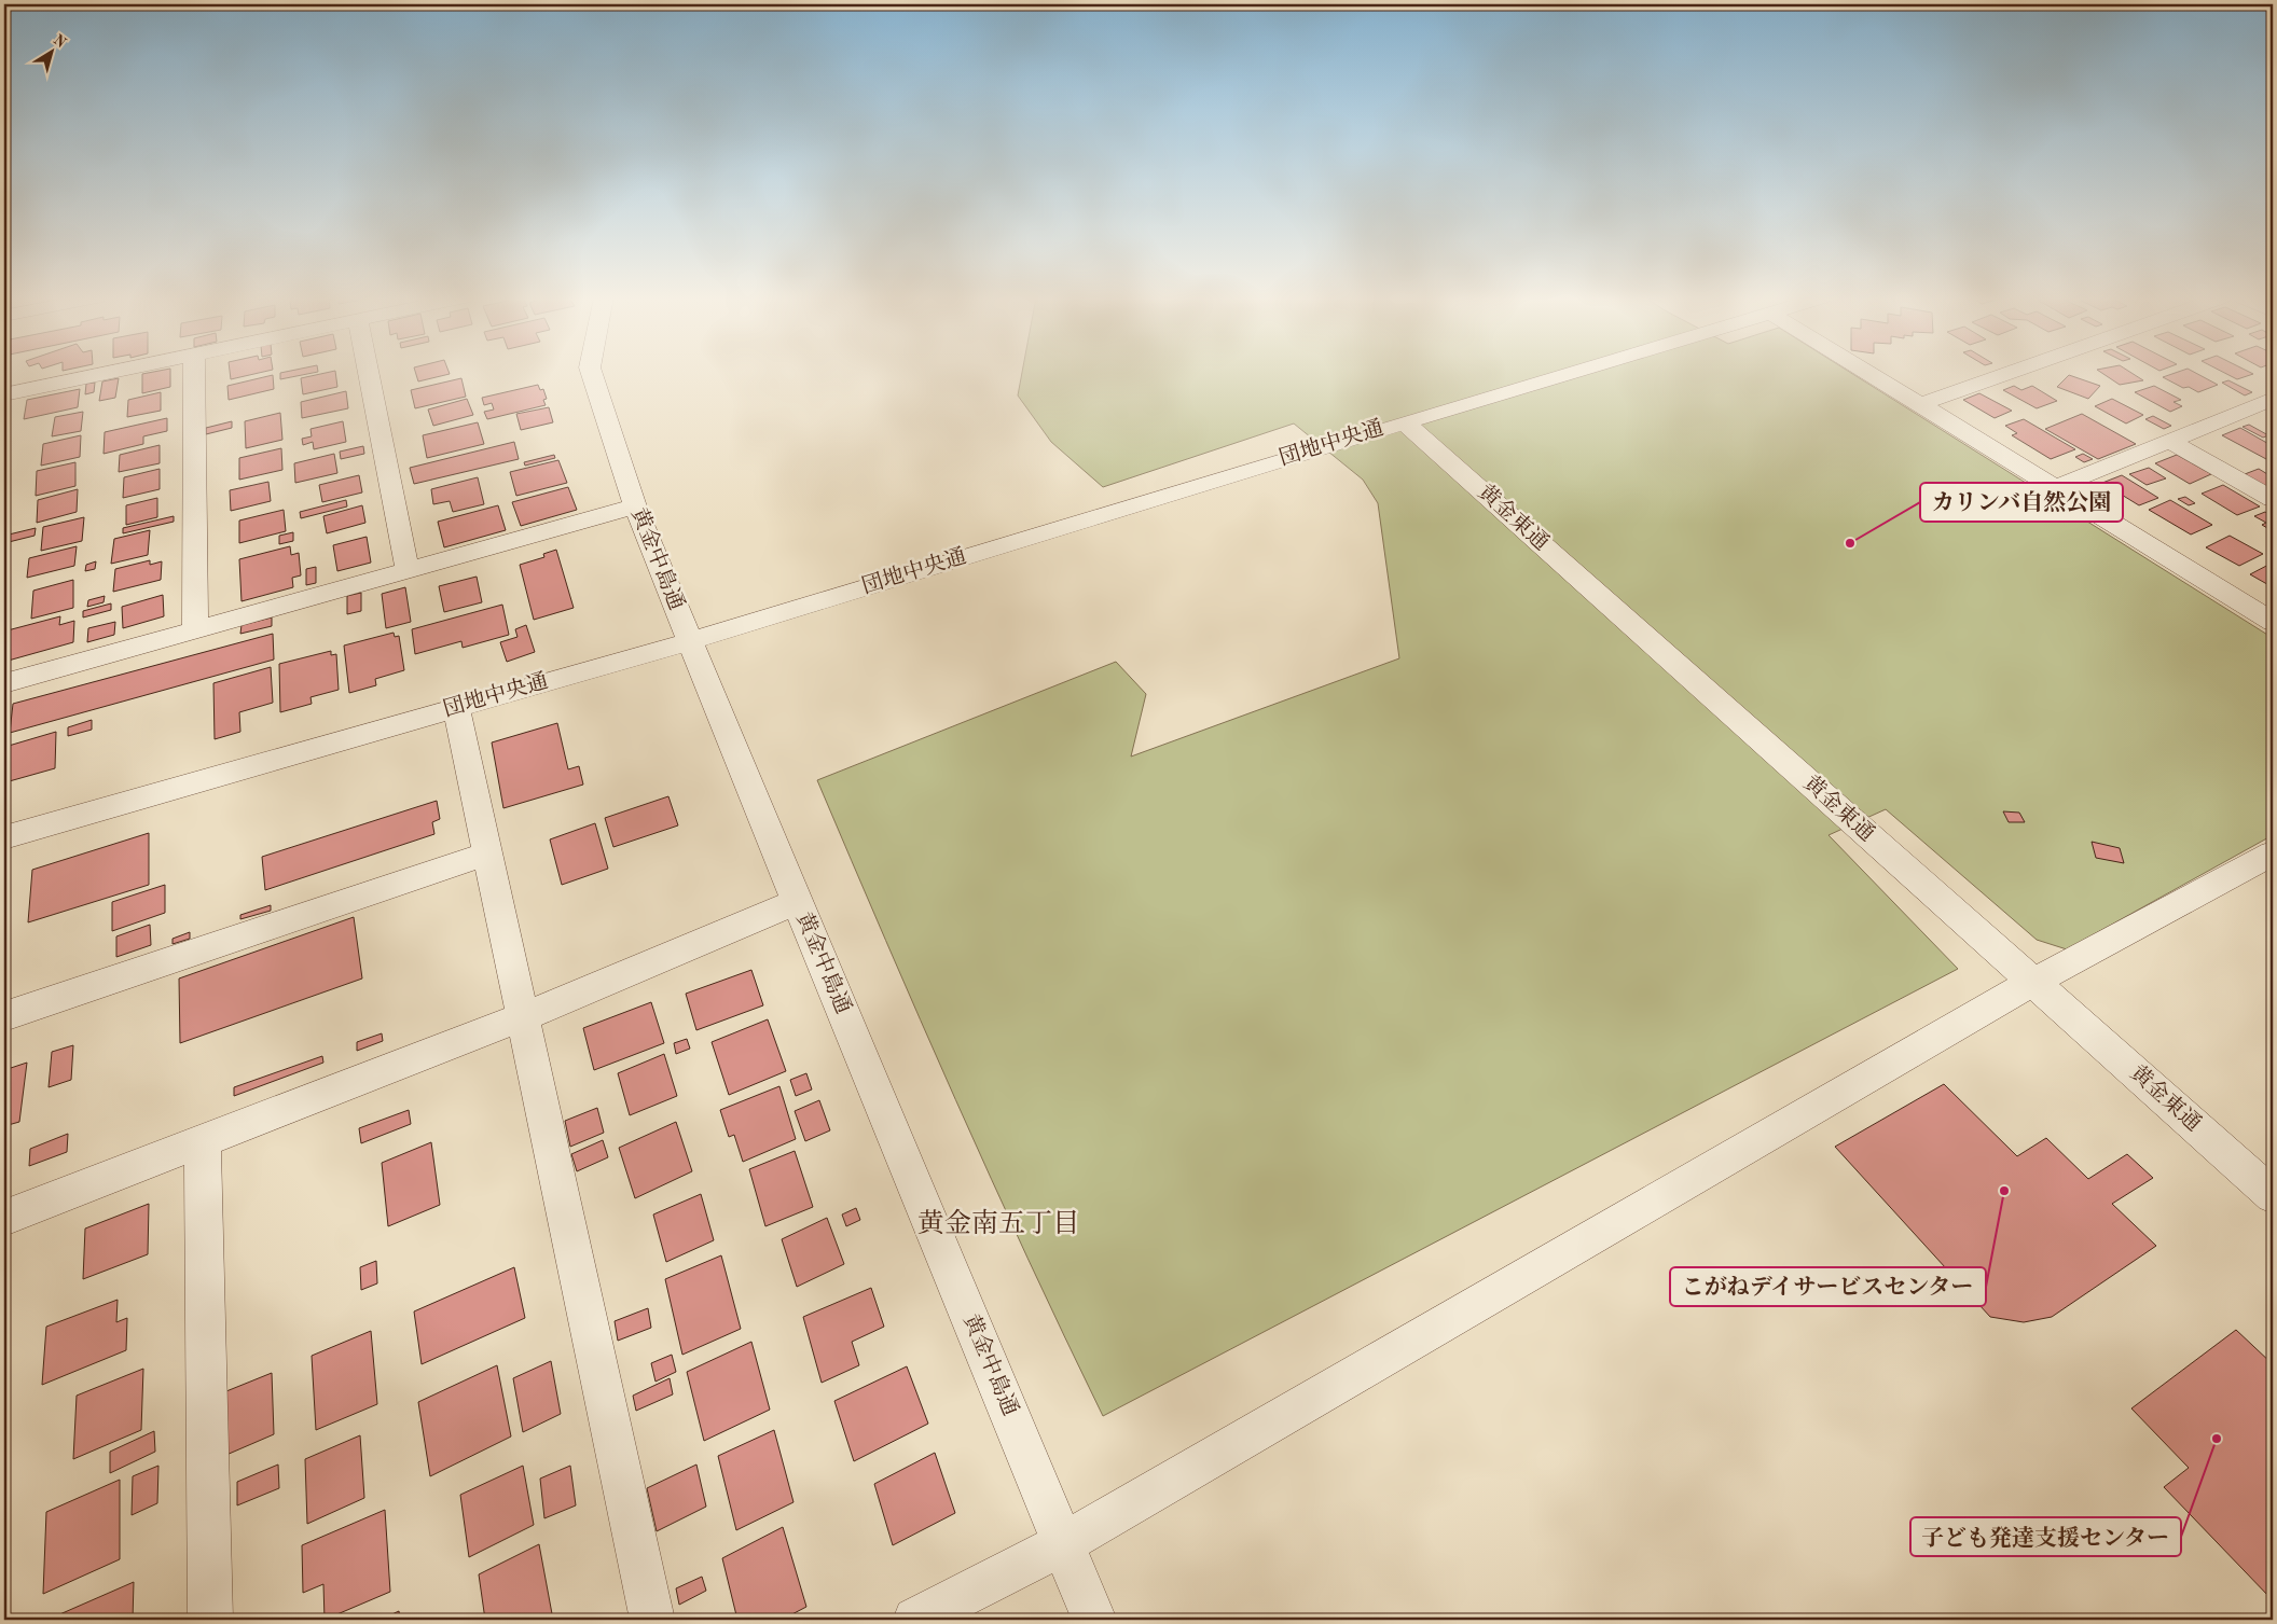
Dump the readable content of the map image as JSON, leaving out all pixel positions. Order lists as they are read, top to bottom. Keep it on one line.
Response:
{"streets":{"street":["団地中央通","黄金東通","黄金中島通"]},"crossings":[["団地中央通","黄金東通"],["団地中央通","黄金中島通"]],"districts":["黄金南五丁目"],"places":["カリンバ自然公園","こがねデイサービスセンター","子ども発達支援センター"],"north":"top right"}
